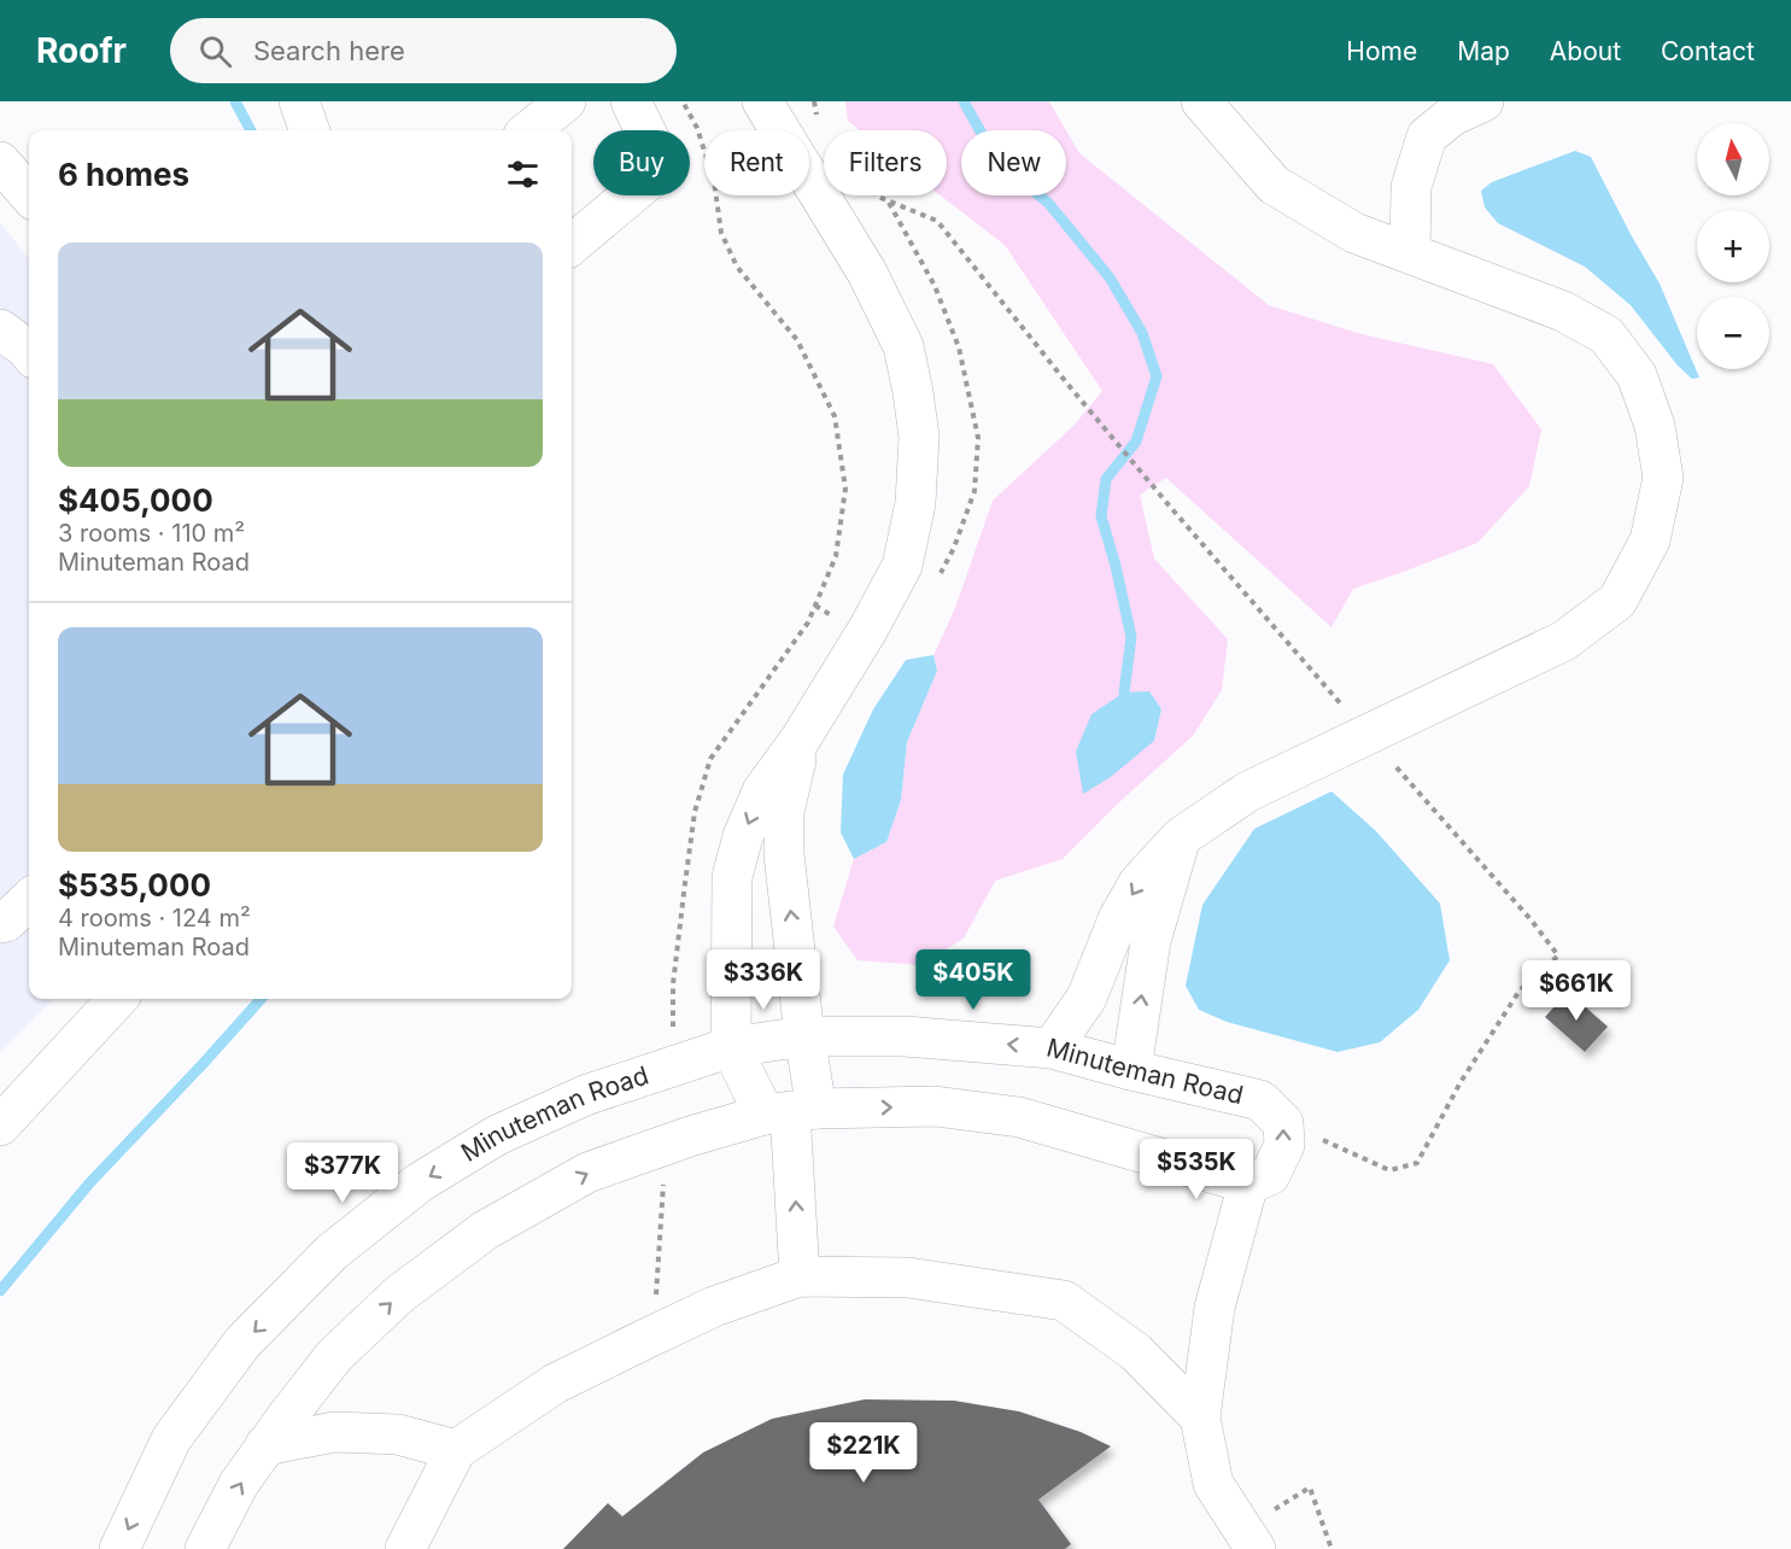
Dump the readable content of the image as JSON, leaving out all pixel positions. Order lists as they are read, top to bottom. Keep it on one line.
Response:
{"streets":{"street":["Minuteman Road"]},"north":"top","page":{"header":"Roofr","search":"Search here","nav":["Home","Map","About","Contact"],"map_buttons":["+","−"],"chip":["Buy","Rent","Filters","New"],"heading":"6 homes","list":[{"name":"$405,000","note":"3 rooms · 110 m² · Minuteman Road"},{"name":"$535,000","note":"4 rooms · 124 m² · Minuteman Road"}],"price":["$336K","$405K","$661K","$535K","$377K","$221K"]}}
